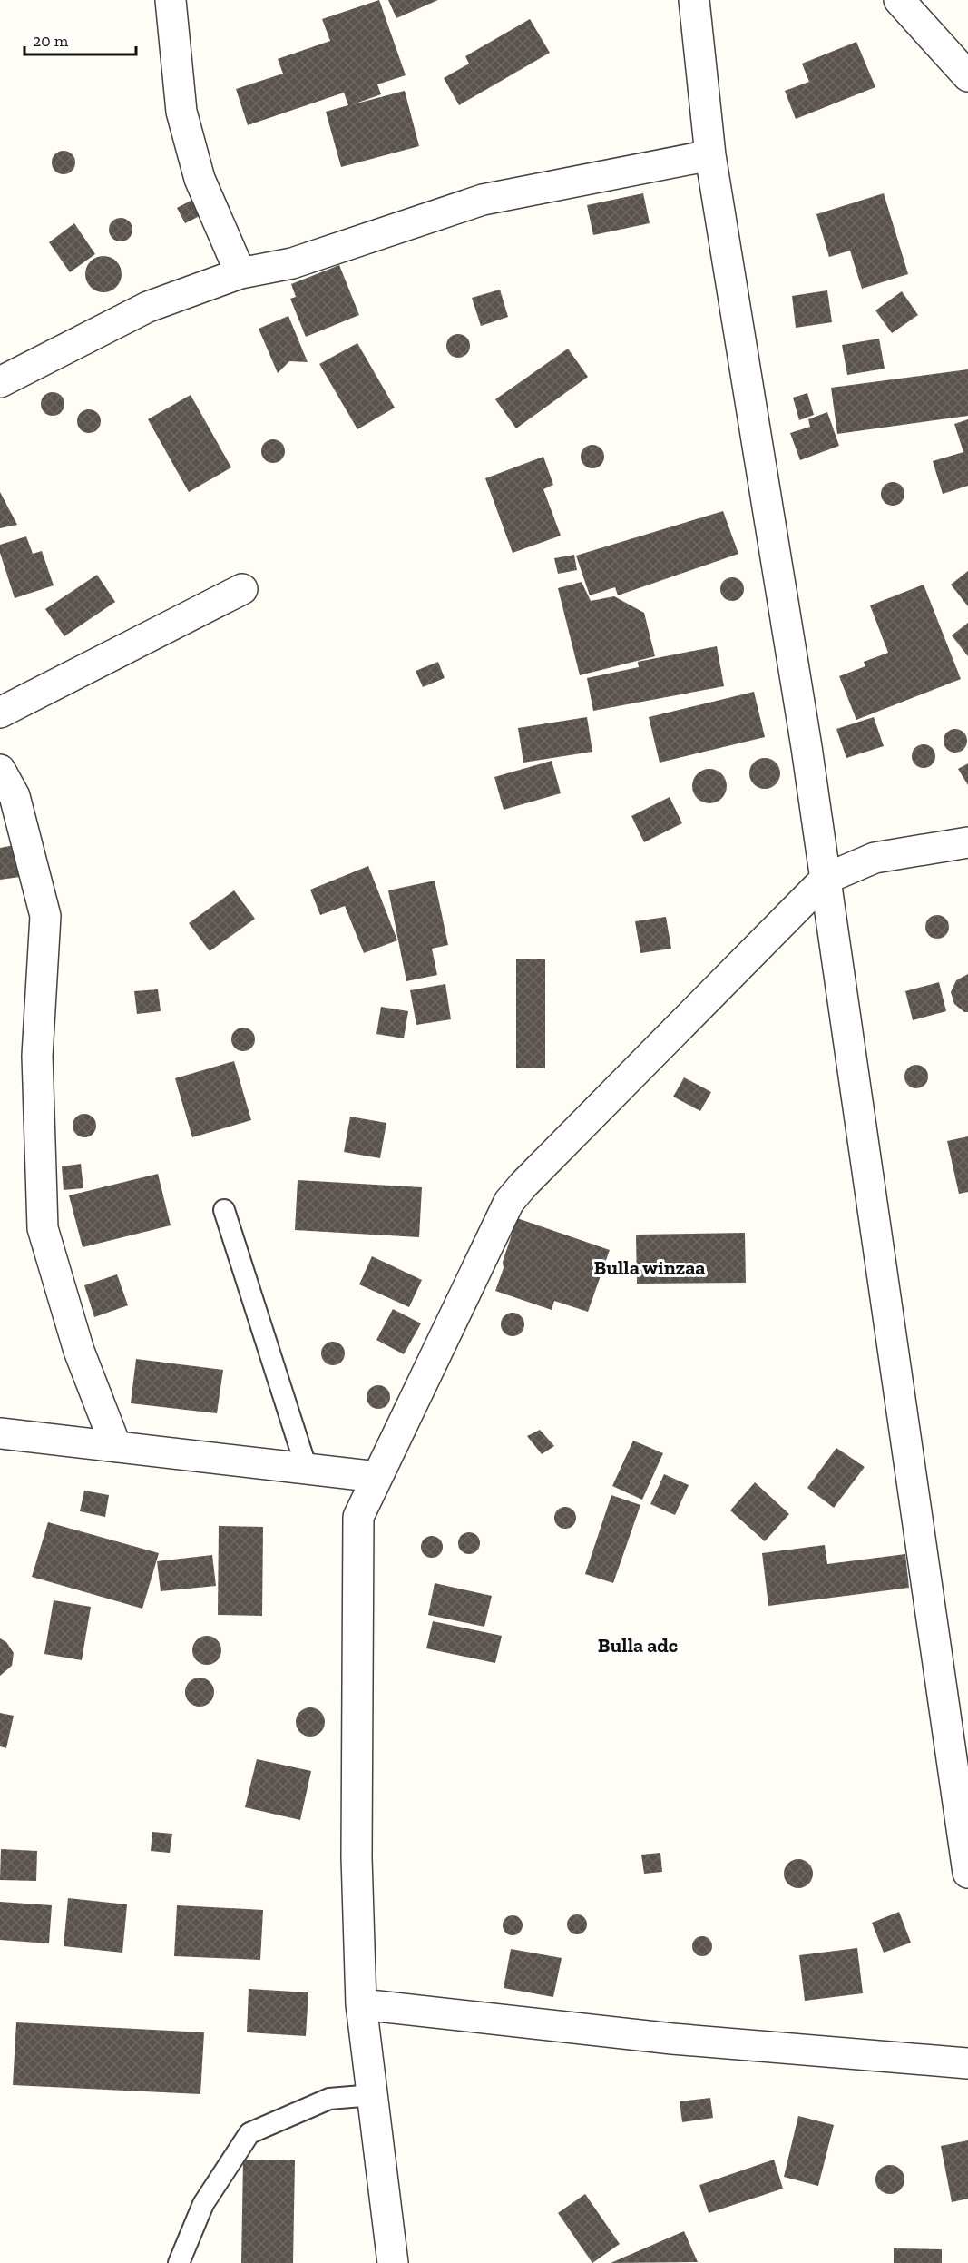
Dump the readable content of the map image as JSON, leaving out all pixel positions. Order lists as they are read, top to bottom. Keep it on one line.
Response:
{"districts":["Bulla winzaa","Bulla adc"],"scale_bar":"20 m"}
